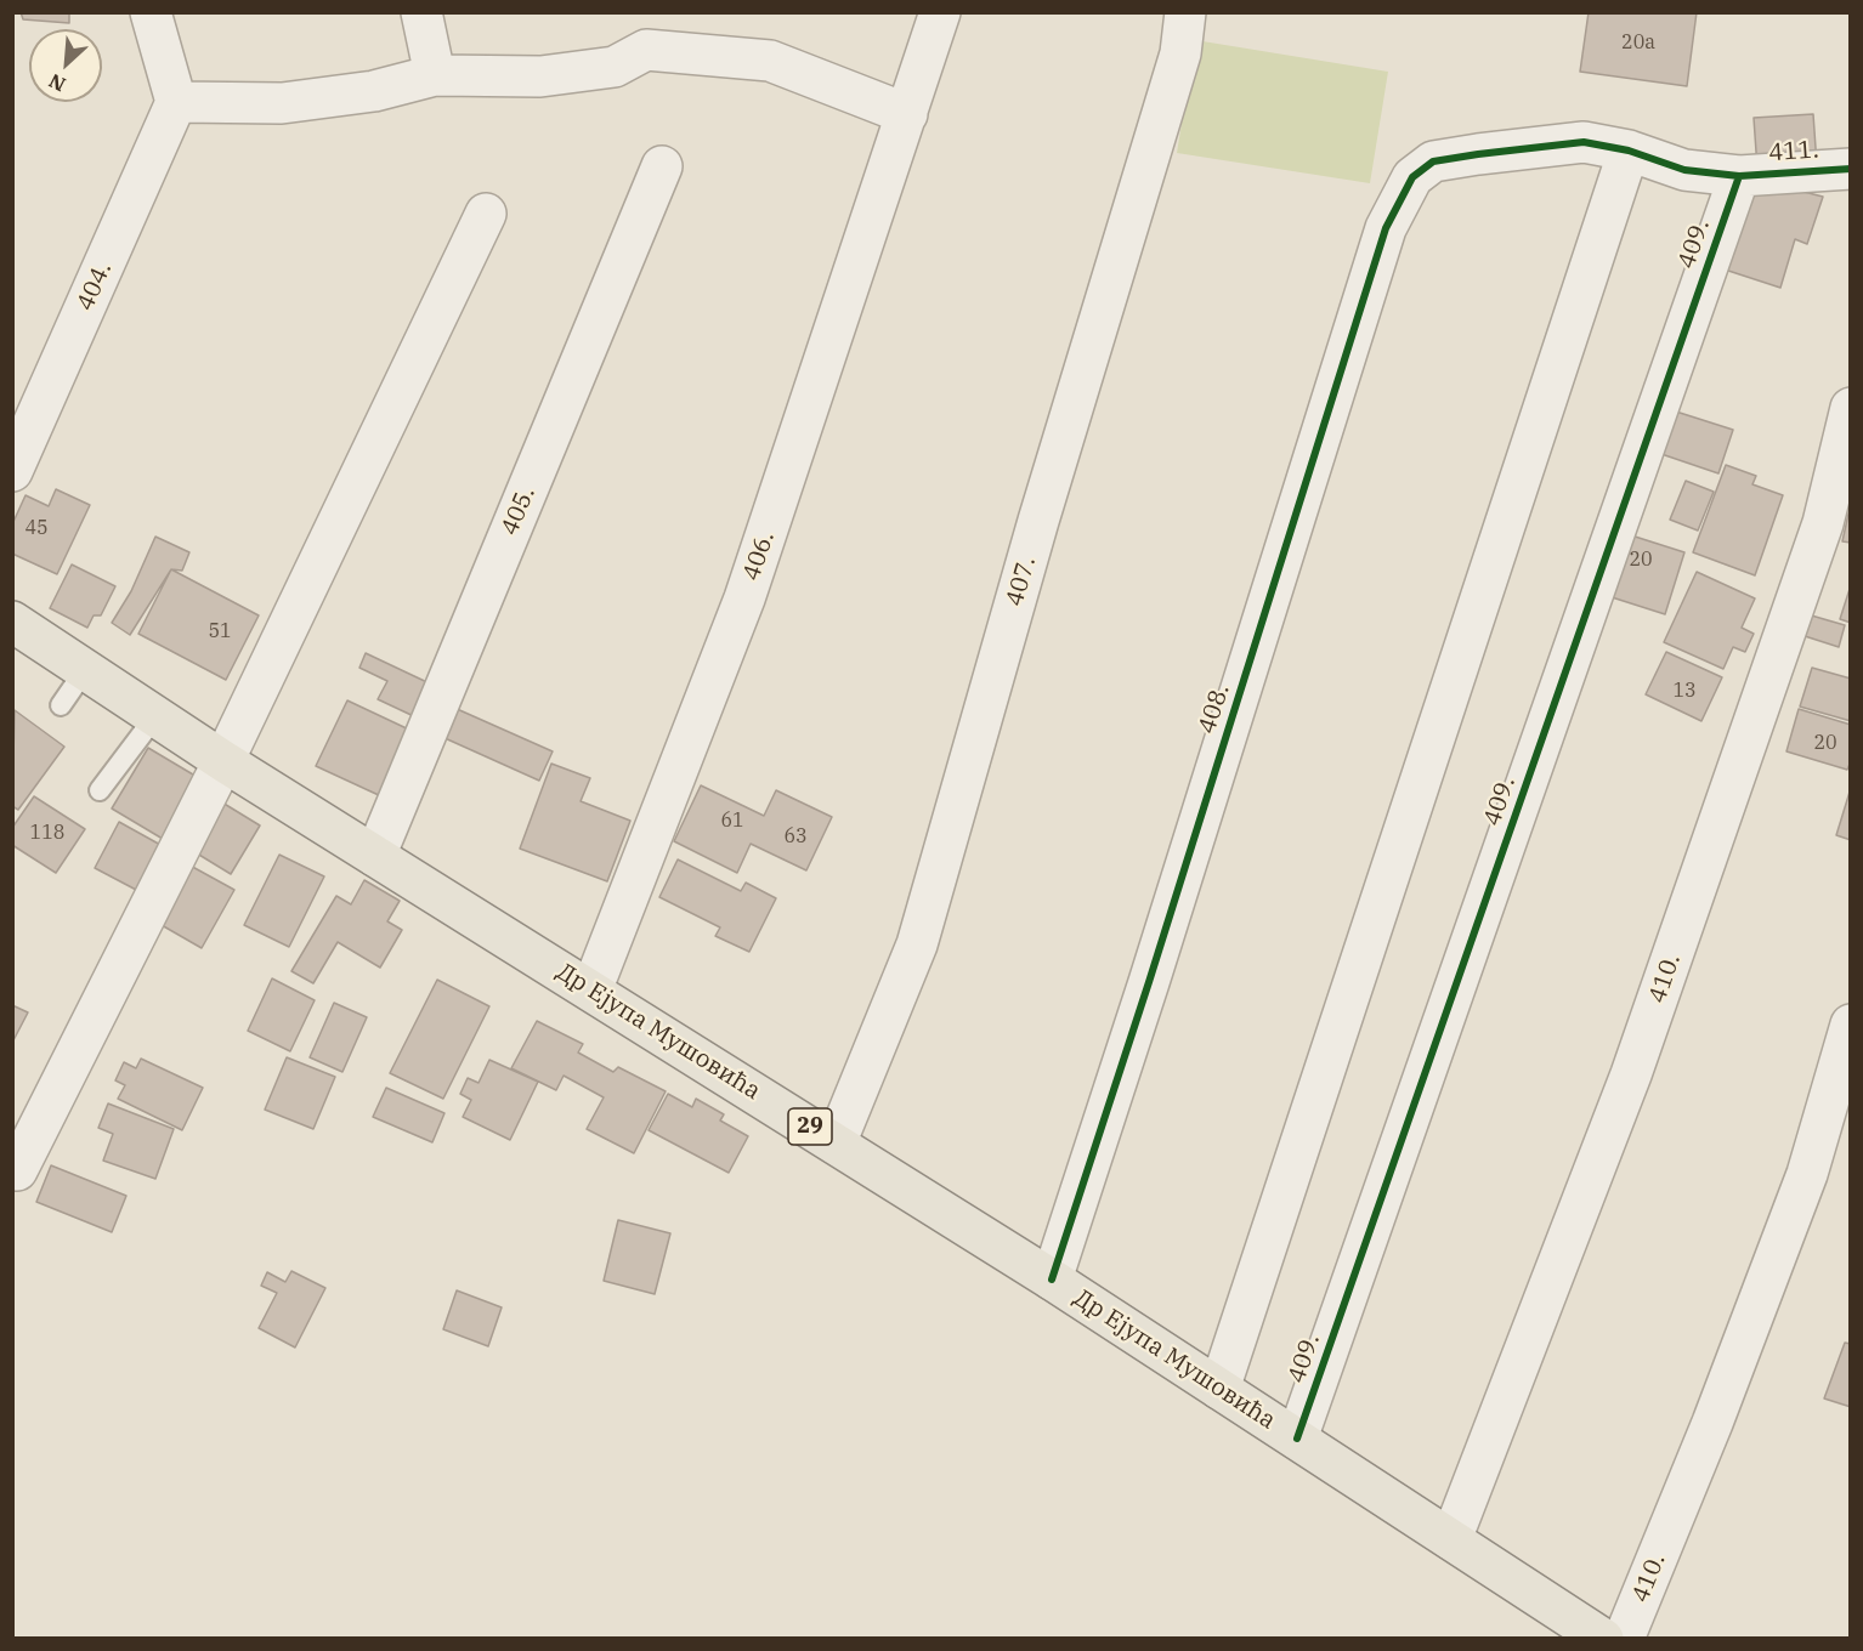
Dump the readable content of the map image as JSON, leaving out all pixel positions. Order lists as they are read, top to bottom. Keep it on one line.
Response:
{"streets":{"main road":["Др Ејупа Мушовића","29"],"street":["411.","409.","404.","405.","406.","407.","408.","410."]},"crossings":[["411.","409."],["411.","408."],["409.","Др Ејупа Мушовића"],["405.","Др Ејупа Мушовића"],["406.","Др Ејупа Мушовића"],["407.","Др Ејупа Мушовића"],["408.","Др Ејупа Мушовића"],["410.","Др Ејупа Мушовића"]],"house_numbers":["20a","45","20","51","13","20","61","118","63"],"north":"bottom left"}
